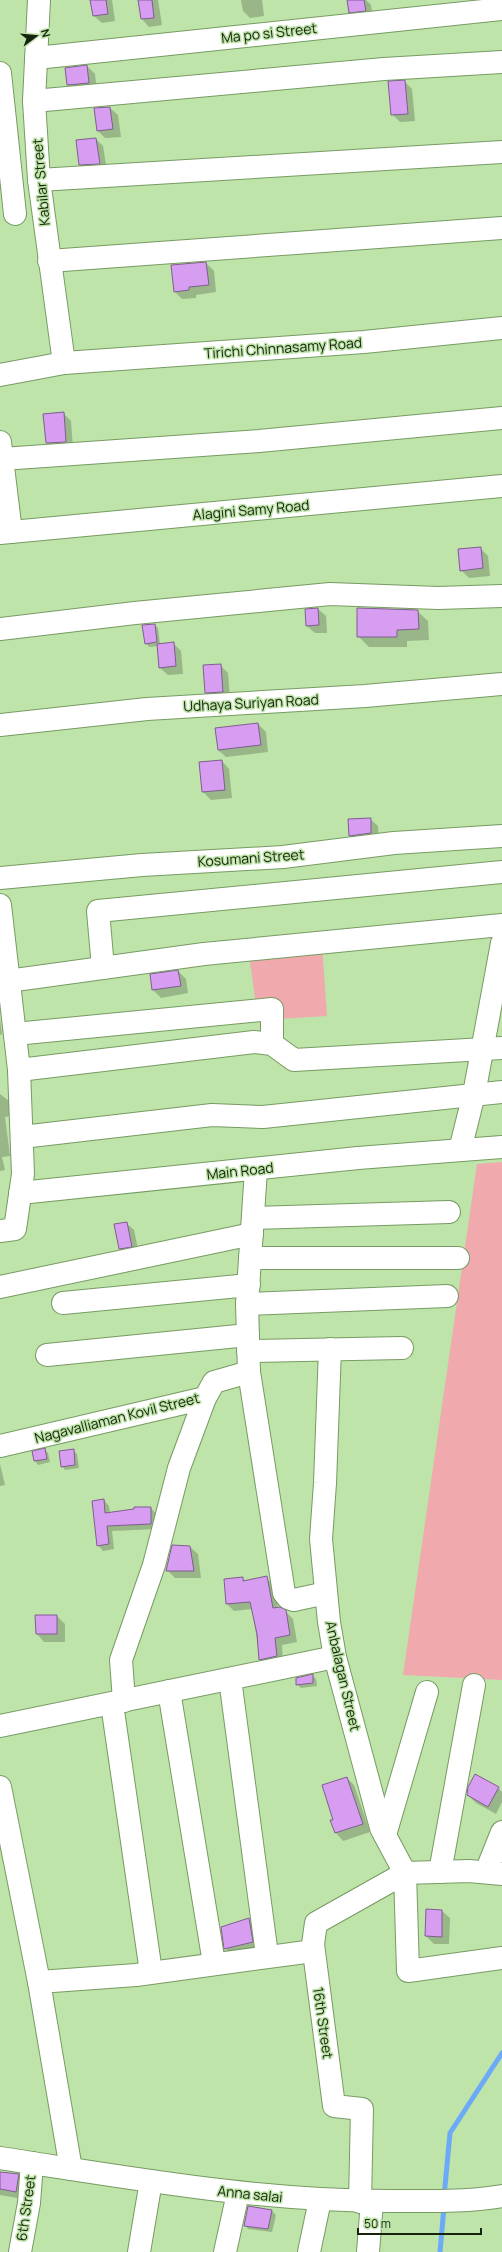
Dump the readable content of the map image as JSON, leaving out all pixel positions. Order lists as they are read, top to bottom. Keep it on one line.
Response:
{"streets":{"street":["Ma po si Street","Kabilar Street","Tirichi Chinnasamy Road","Alagini Samy Road","Udhaya Suriyan Road","Kosumani Street","Main Road","Nagavalliaman Kovil Street","Anbalagan Street","16th Street","Anna salai","6th Street"]},"crossings":[["Ma po si Street","Kabilar Street"],["Kabilar Street","Tirichi Chinnasamy Road"],["Anbalagan Street","16th Street"],["16th Street","Anna salai"],["Anna salai","6th Street"]],"scale_bar":"50 m","north":"right"}
